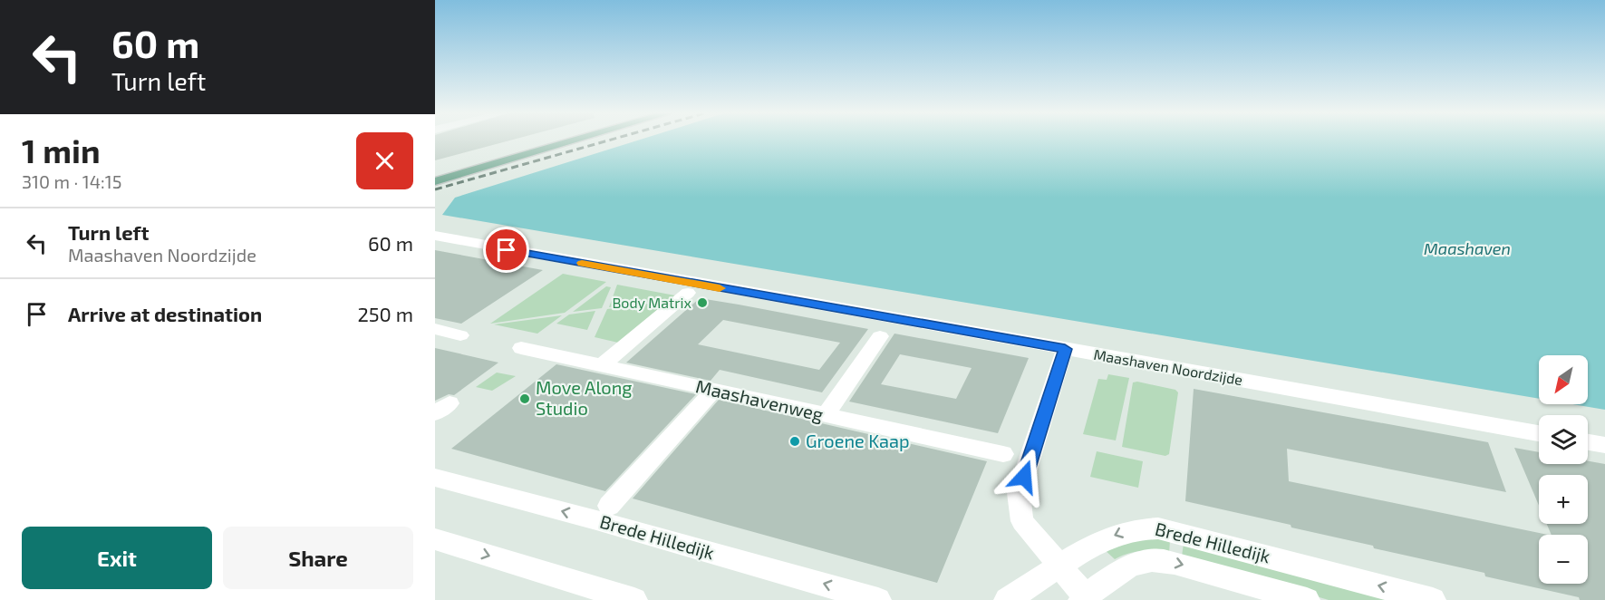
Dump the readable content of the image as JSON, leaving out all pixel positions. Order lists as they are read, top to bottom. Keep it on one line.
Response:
{"streets":{"street":["Maashaven Noordzijde","Maashavenweg","Brede Hilledijk"]},"water":["Maashaven"],"places":["Body Matrix","Move Along Studio","Groene Kaap"],"north":"bottom left","page":{"turn":["60 m","Turn left"],"heading":["1 min","310 m · 14:15"],"list":[{"name":"Turn left","note":"Maashaven Noordzijde","value":"60 m"},{"name":"Arrive at destination","value":"250 m"}],"map_buttons":["+","−"],"buttons":["Exit","Share"]}}
